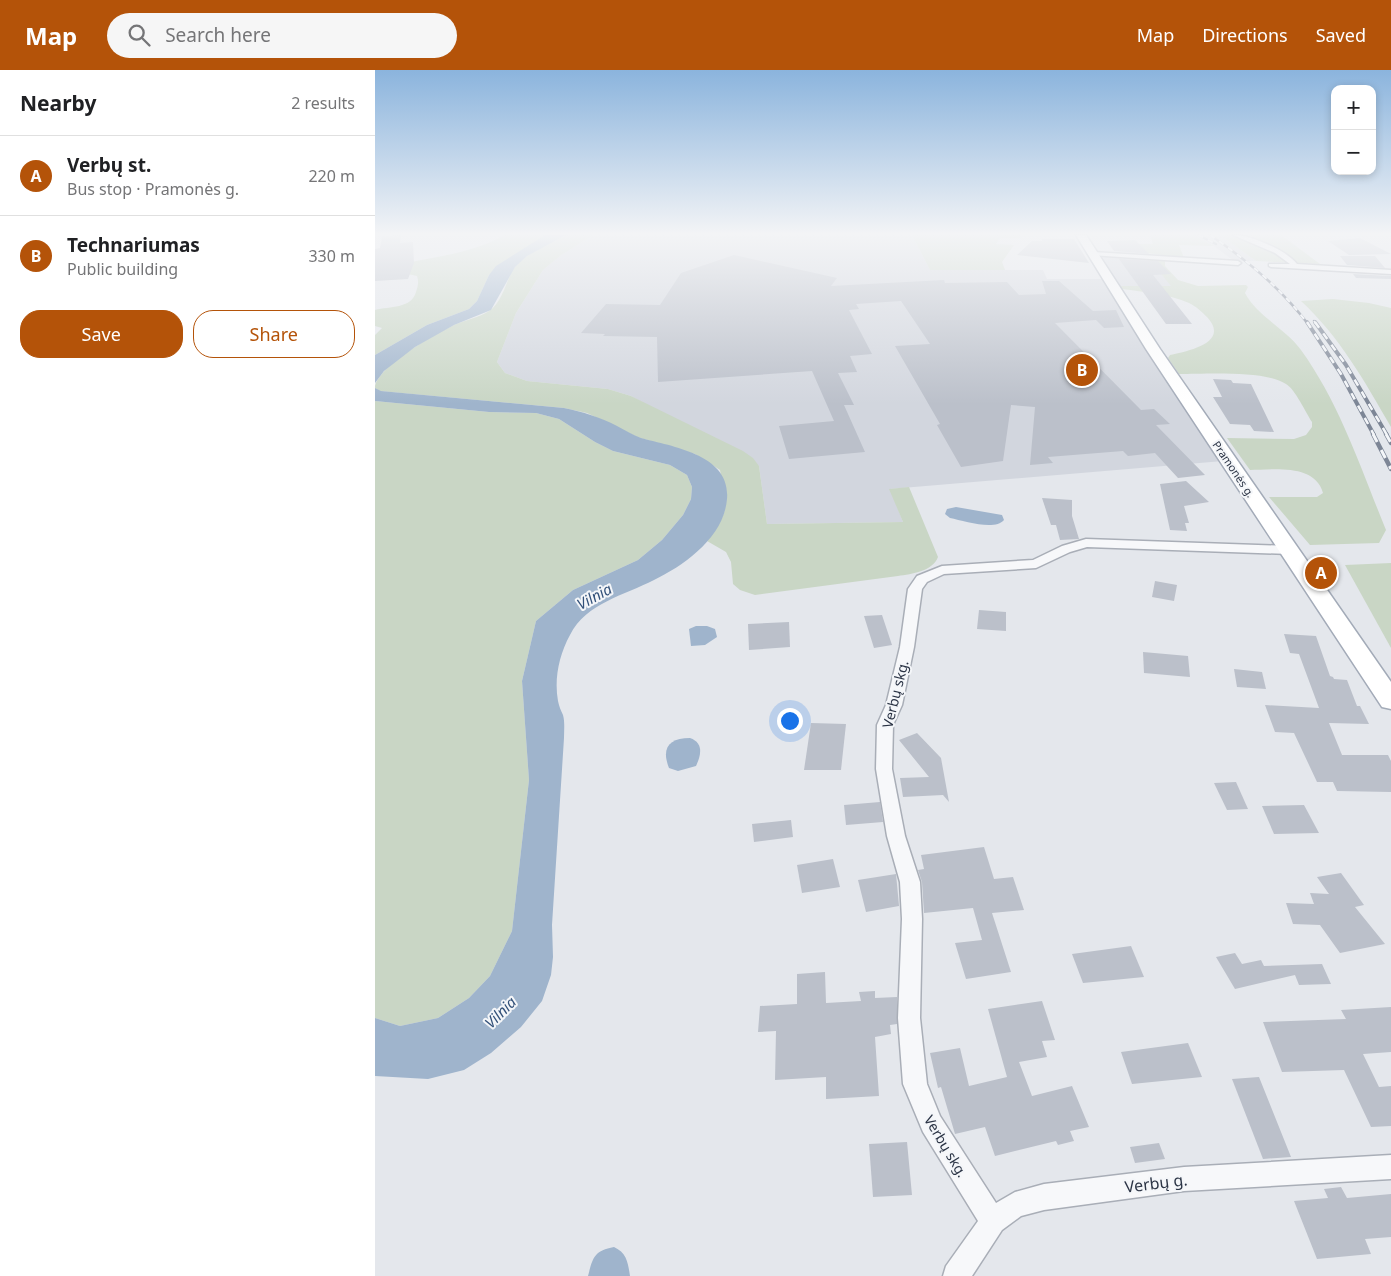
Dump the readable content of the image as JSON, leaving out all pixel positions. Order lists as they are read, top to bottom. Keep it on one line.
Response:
{"streets":{"main road":["Pramonės g."],"street":["Verbų skg.","Verbų g."]},"crossings":[["Pramonės g.","Verbų skg."],["Verbų skg.","Verbų g."]],"water":["Vilnia"],"page":{"header":"Map","search":"Search here","nav":["Map","Directions","Saved"],"heading":["Nearby","2 results"],"map_buttons":["+","−"],"list":[{"mark":"A","name":"Verbų st.","note":"Bus stop · Pramonės g.","value":"220 m"},{"mark":"B","name":"Technariumas","note":"Public building","value":"330 m"}],"buttons":["Save","Share"],"pins":["B","A"]}}
